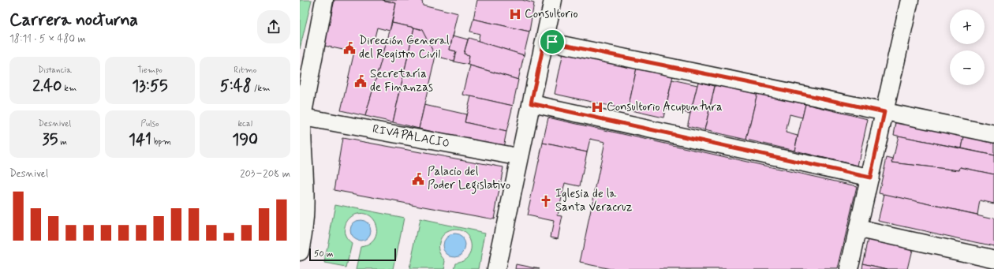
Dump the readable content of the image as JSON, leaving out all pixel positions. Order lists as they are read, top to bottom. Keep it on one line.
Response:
{"streets":{"street":["RIVAPALACIO"]},"places":{"hospital":["Consultorio","Consultorio Acupuntura"],"public building":["Dirección General del Registro Civil","Secretaría de Finanzas","Palacio del Poder Legislativo"],"church":["Iglesia de la Santa Veracruz"]},"scale_bar":"50 m","page":{"heading":["Carrera nocturna","18:11 · 5 × 480 m"],"map_buttons":["+","−"],"stats":[["Distancia","2.40 km"],["Tiempo","13:55"],["Ritmo","5:48 /km"],["Desnivel","35 m"],["Pulso","141 bpm"],["kcal","190"]],"chart":["Desnivel","203–208 m"],"scale":"50 m"}}
